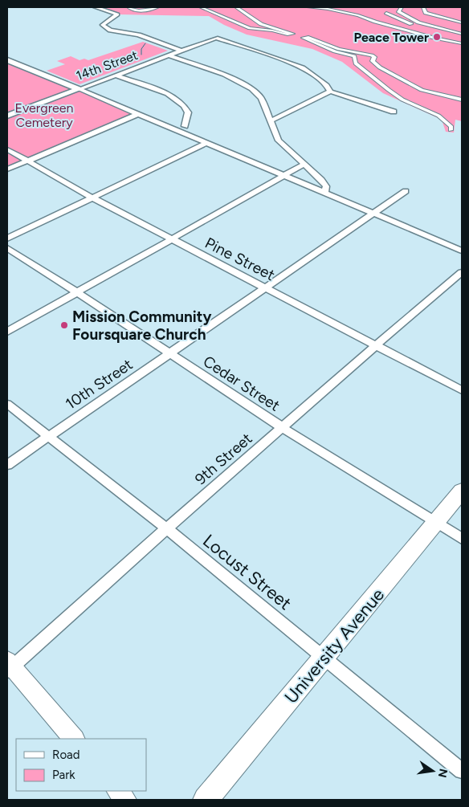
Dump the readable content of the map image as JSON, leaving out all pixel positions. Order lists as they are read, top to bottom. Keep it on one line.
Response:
{"streets":{"main road":["University Avenue"],"street":["14th Street","Pine Street","Cedar Street","10th Street","9th Street","Locust Street"]},"crossings":[["Pine Street","10th Street"],["Pine Street","9th Street"],["Cedar Street","10th Street"],["Cedar Street","9th Street"],["Cedar Street","University Avenue"],["10th Street","Locust Street"],["9th Street","Locust Street"],["Locust Street","University Avenue"]],"parks":["Evergreen Cemetery"],"places":["Peace Tower","Mission Community Foursquare Church"],"legend":["Road","Park"],"north":"right"}
